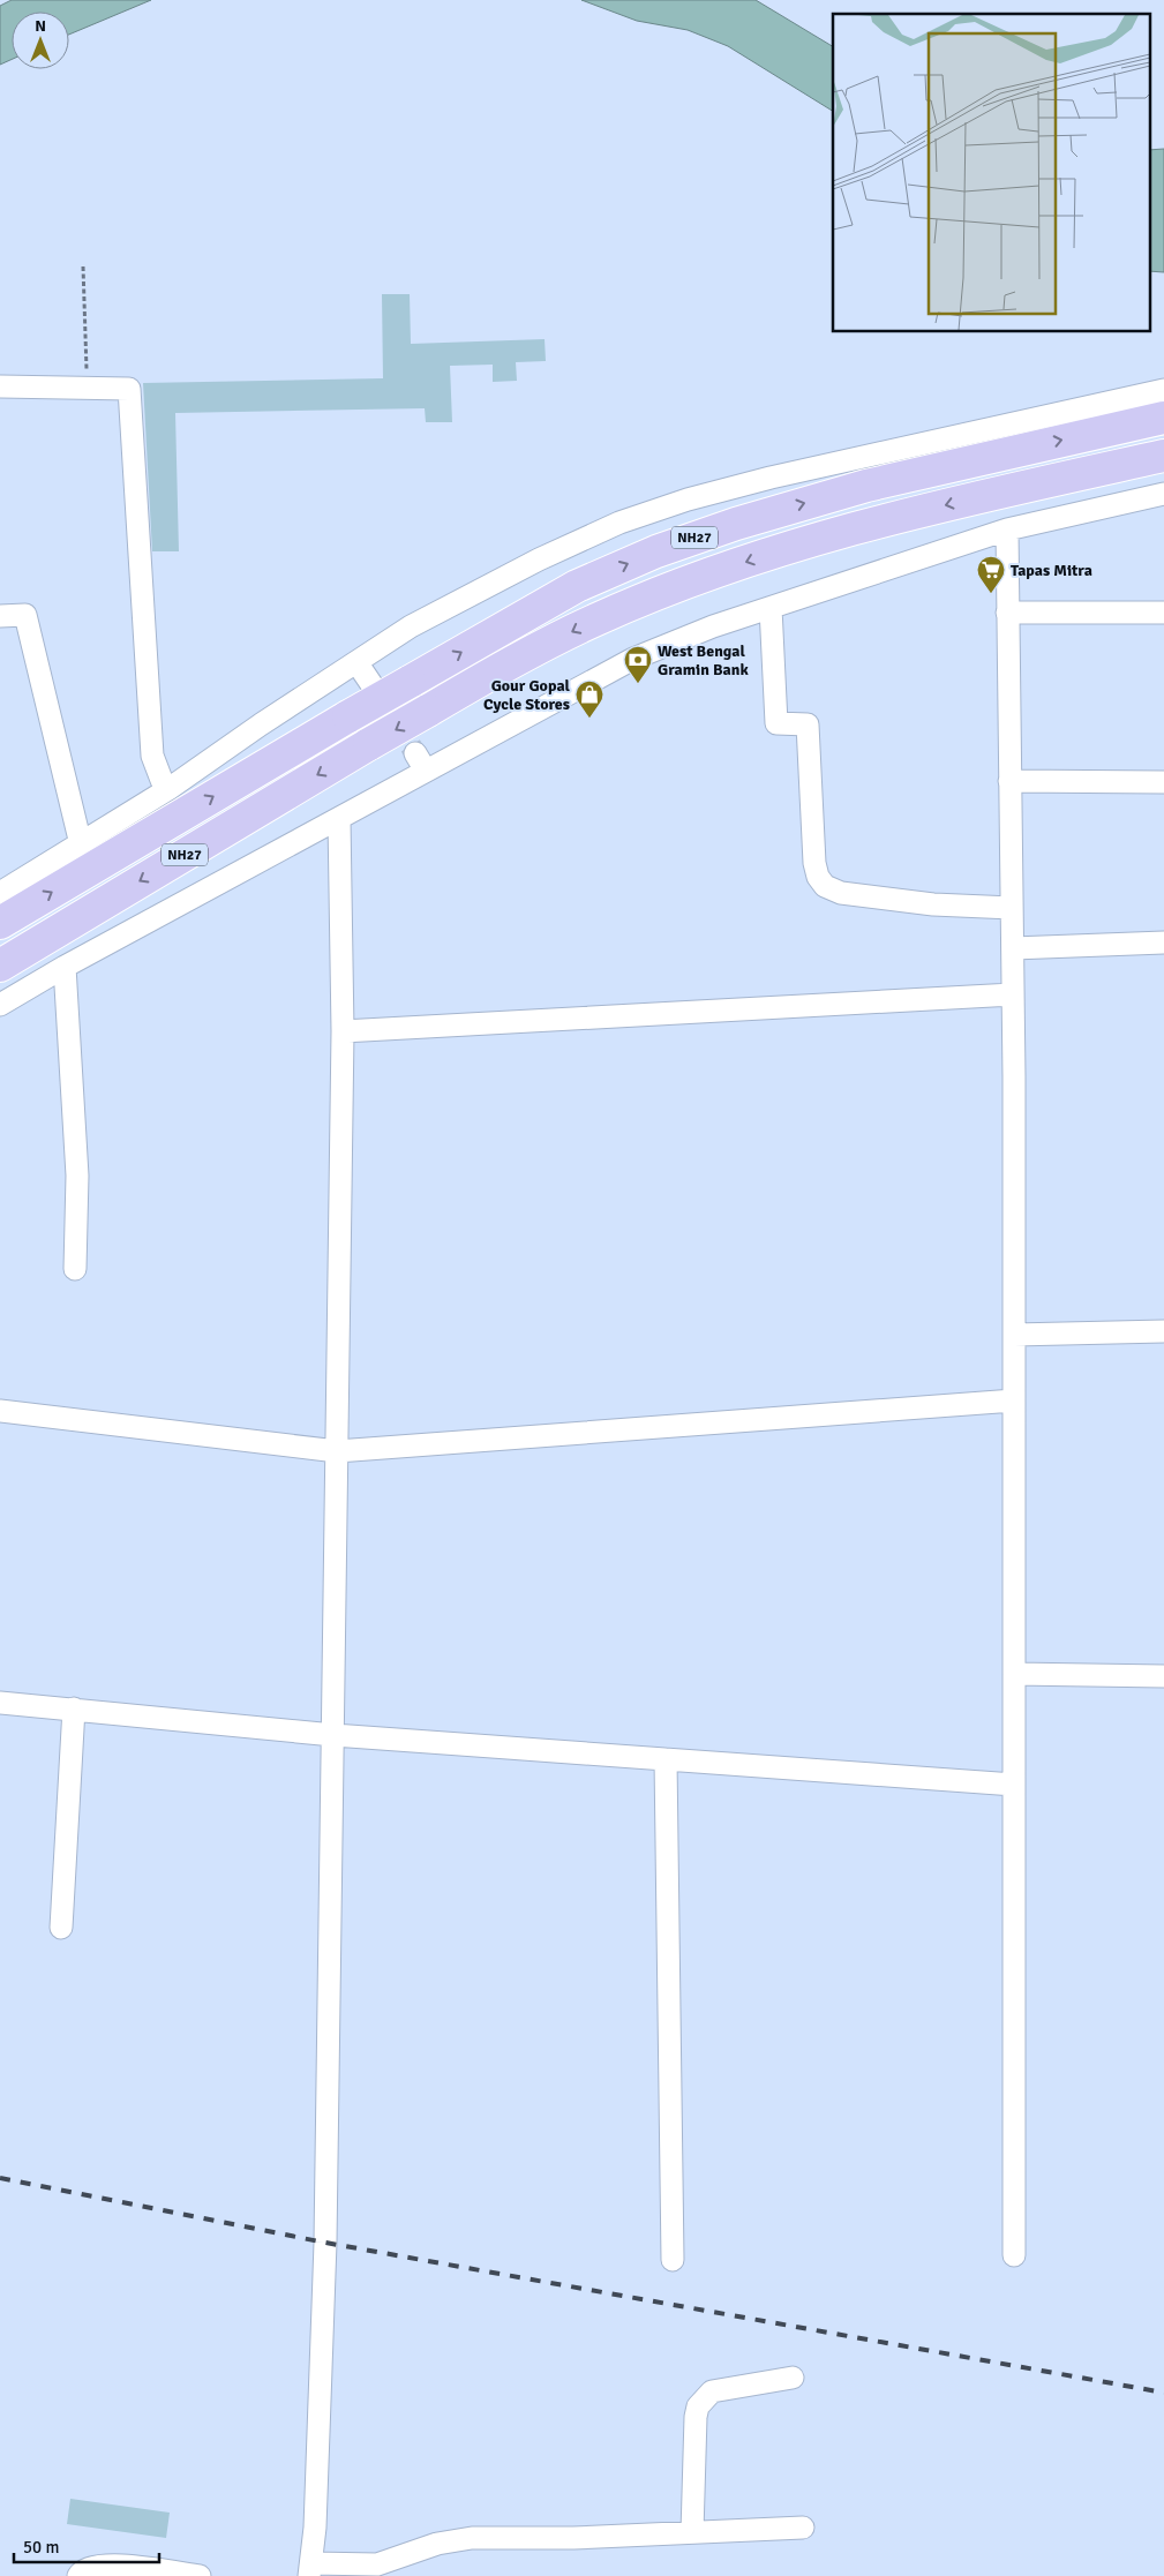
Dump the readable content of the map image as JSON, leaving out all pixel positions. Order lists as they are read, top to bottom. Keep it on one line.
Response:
{"streets":{"highway":["NH27"]},"places":{"supermarket":["Tapas Mitra"],"bank":["West Bengal Gramin Bank"],"shop":["Gour Gopal Cycle Stores"]},"scale_bar":"50 m","north":"top"}
